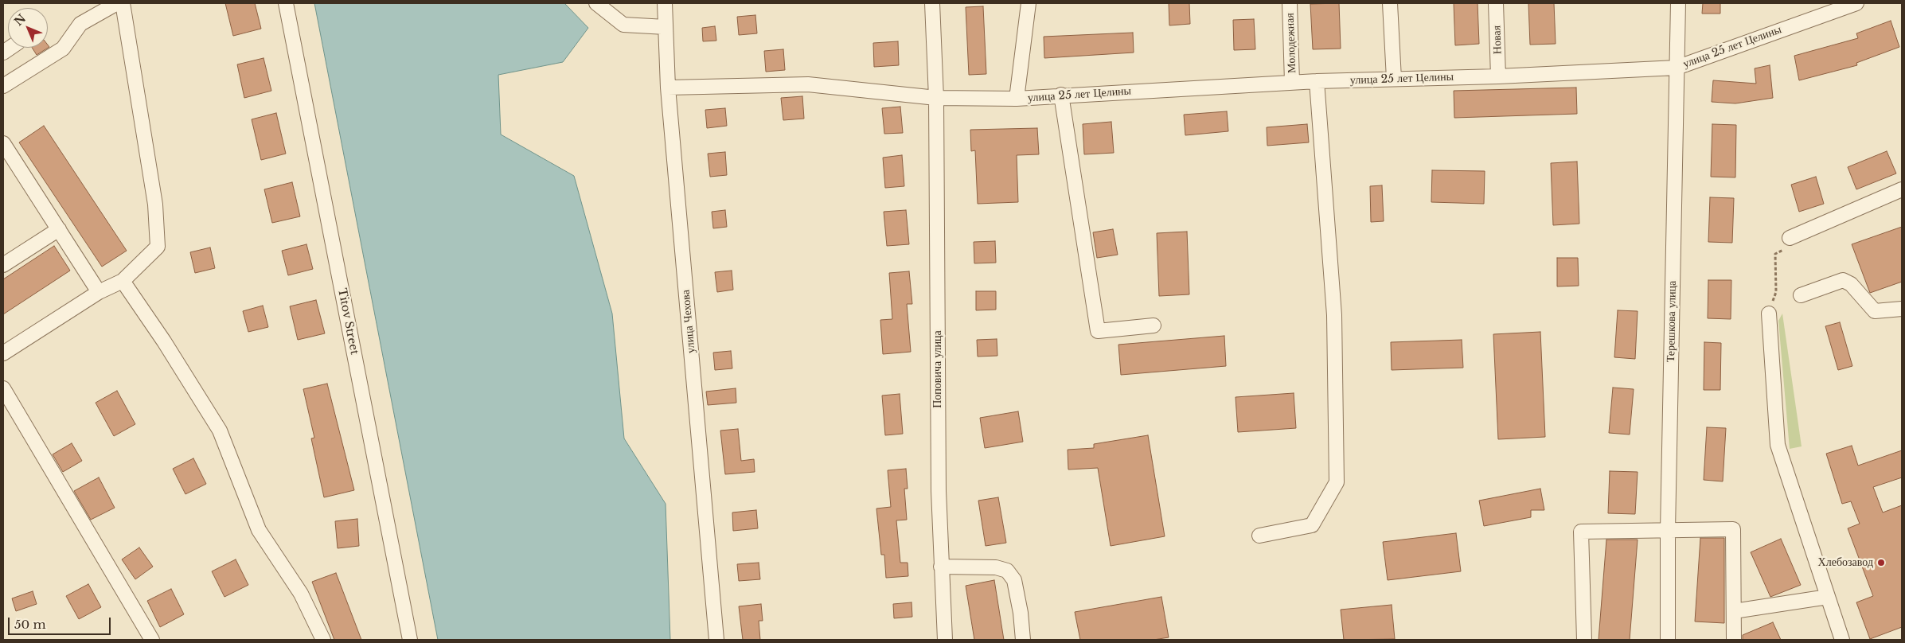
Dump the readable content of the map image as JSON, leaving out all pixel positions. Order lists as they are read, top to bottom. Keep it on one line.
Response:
{"streets":{"street":["Новая","Молодежная","улица 25 лет Целины","Titov Street","улица Чехова","Терешкова улица","Поповича улица"]},"crossings":[["Новая","улица 25 лет Целины"],["Молодежная","улица 25 лет Целины"],["улица 25 лет Целины","улица Чехова"],["улица 25 лет Целины","Терешкова улица"],["улица 25 лет Целины","Поповича улица"]],"places":["Хлебозавод"],"scale_bar":"50 m","north":"top left"}
